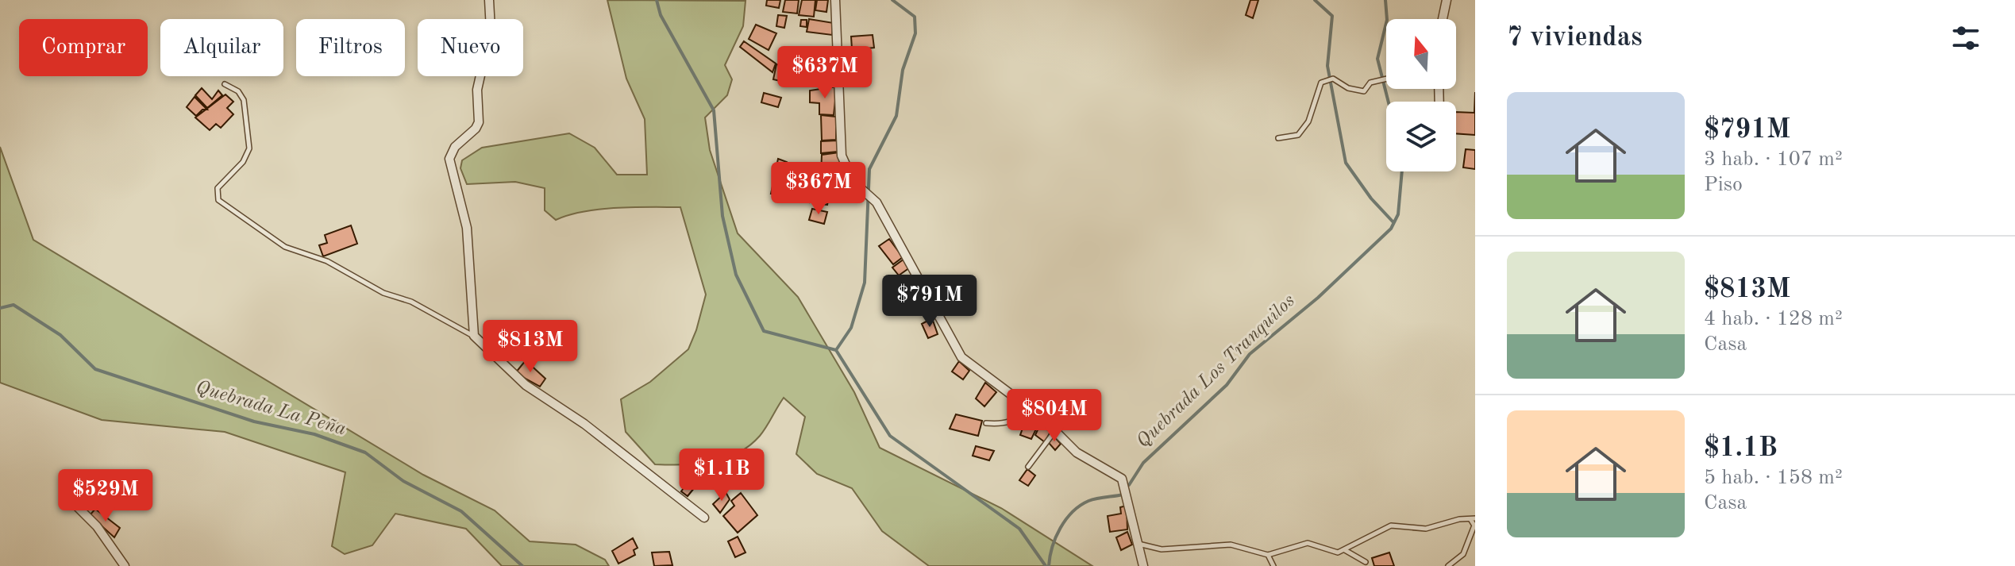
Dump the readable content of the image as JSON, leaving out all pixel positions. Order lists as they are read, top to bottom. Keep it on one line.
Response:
{"water":["Quebrada Los Tranquilos","Quebrada La Peña"],"north":"top","page":{"heading":"7 viviendas","chip":["Comprar","Alquilar","Filtros","Nuevo"],"price":["$637M","$367M","$791M","$813M","$804M","$1.1B","$529M"],"list":[{"name":"$791M","note":"3 hab. · 107 m² · Piso"},{"name":"$813M","note":"4 hab. · 128 m² · Casa"},{"name":"$1.1B","note":"5 hab. · 158 m² · Casa"}]}}
